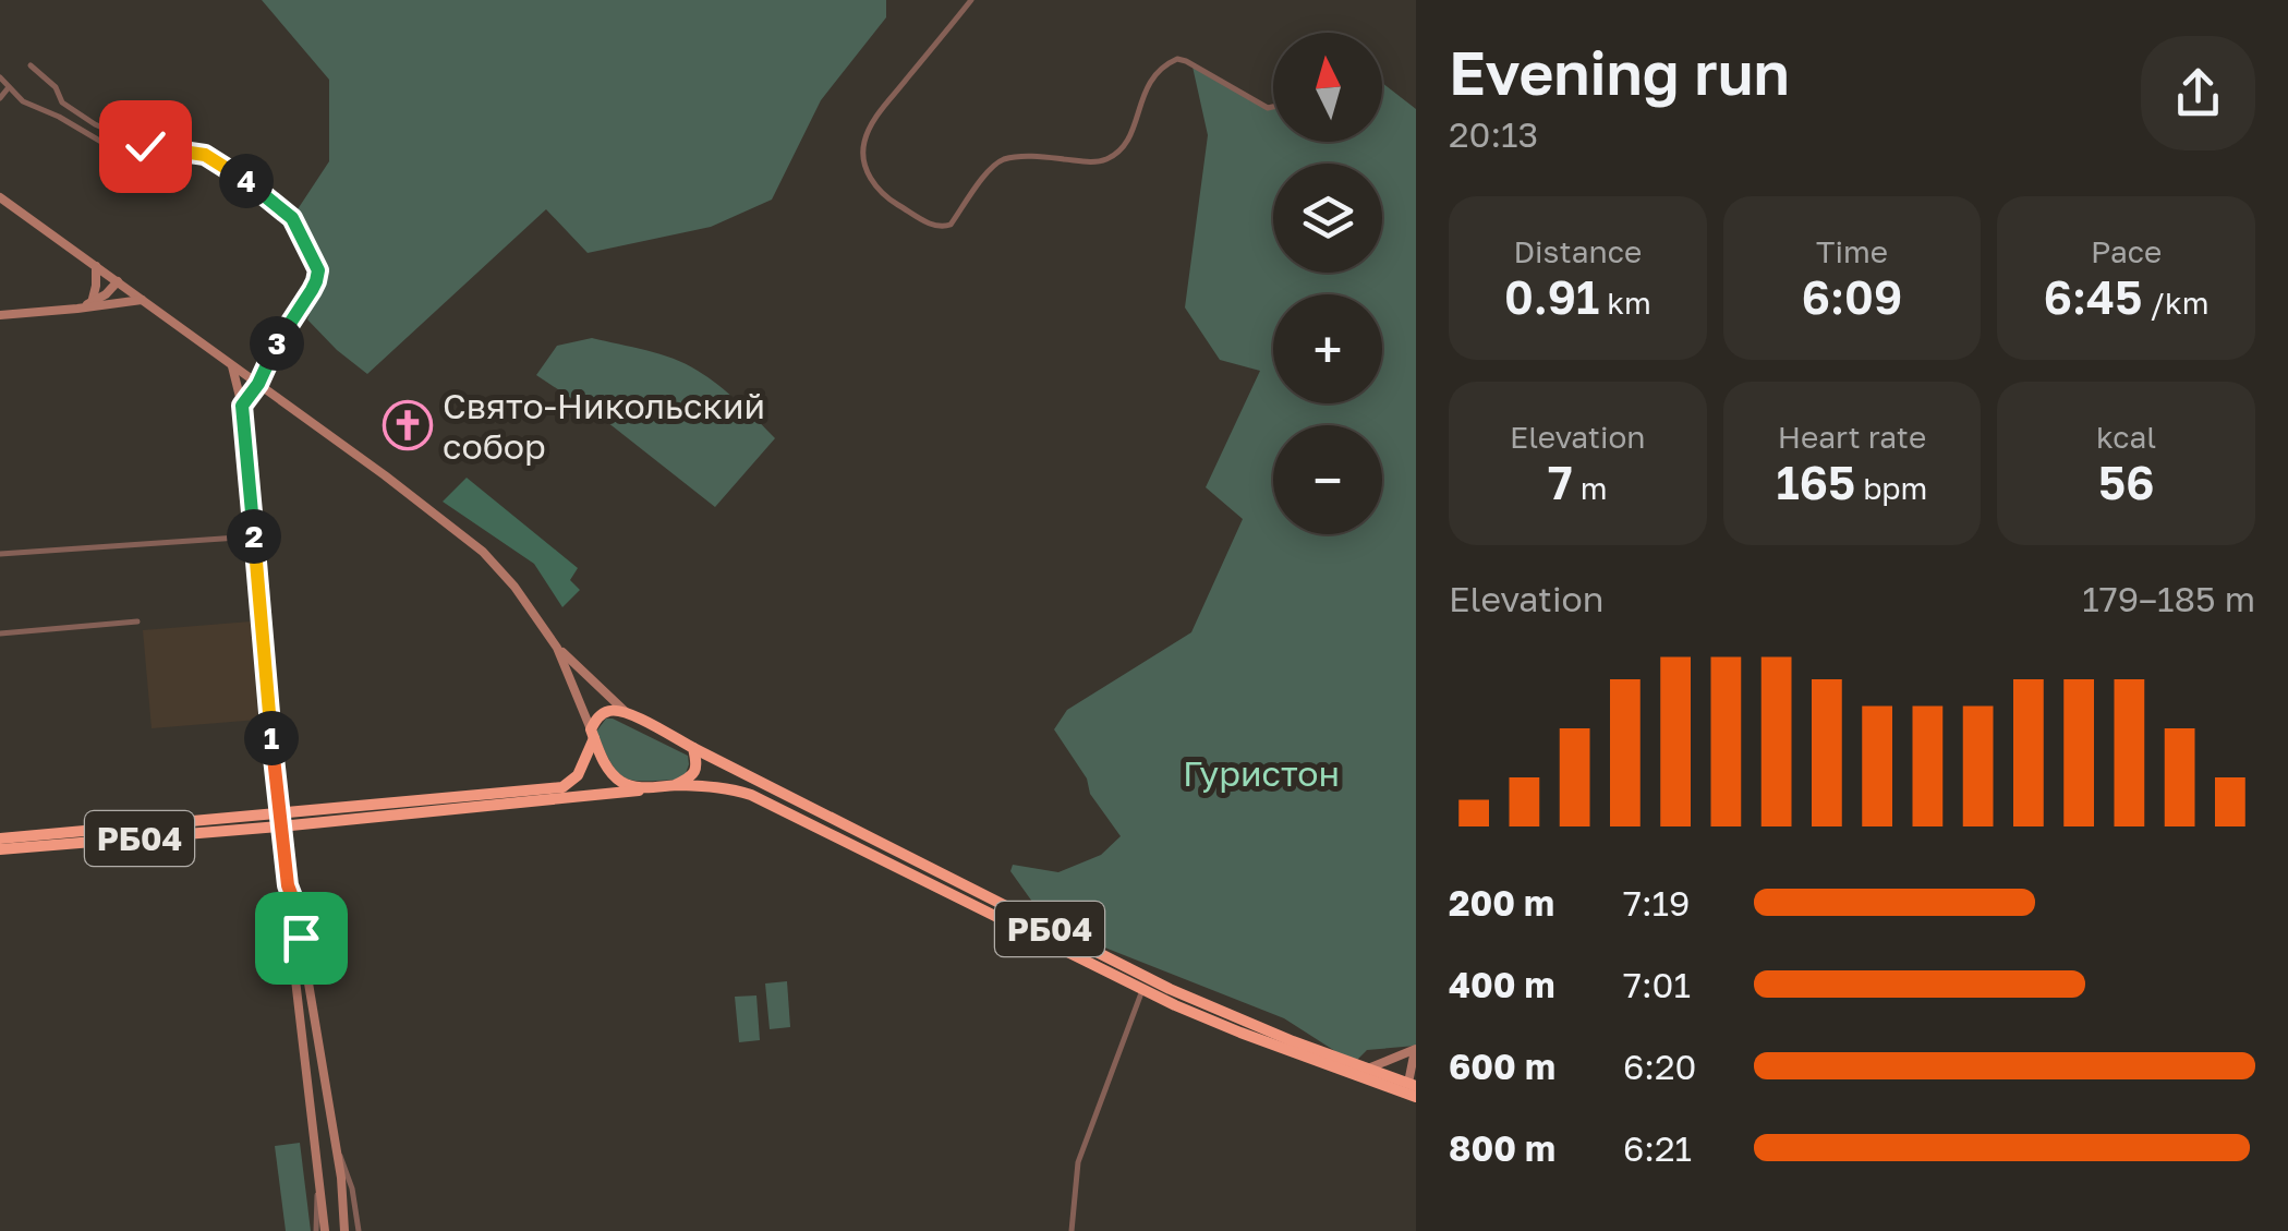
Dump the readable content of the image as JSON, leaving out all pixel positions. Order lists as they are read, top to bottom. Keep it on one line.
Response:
{"streets":{"highway":["РБ04"]},"parks":["Гуристон"],"places":{"church":["Свято-Никольский собор"]},"north":"top","page":{"heading":["Evening run","20:13"],"map_buttons":["+","−"],"pins":["4","3","2","1"],"stats":[["Distance","0.91 km"],["Time","6:09"],["Pace","6:45 /km"],["Elevation","7 m"],["Heart rate","165 bpm"],["kcal","56"]],"chart":["Elevation","179–185 m"],"list":[{"name":"200 m","note":"7:19"},{"name":"400 m","note":"7:01"},{"name":"600 m","note":"6:20"},{"name":"800 m","note":"6:21"}]}}
